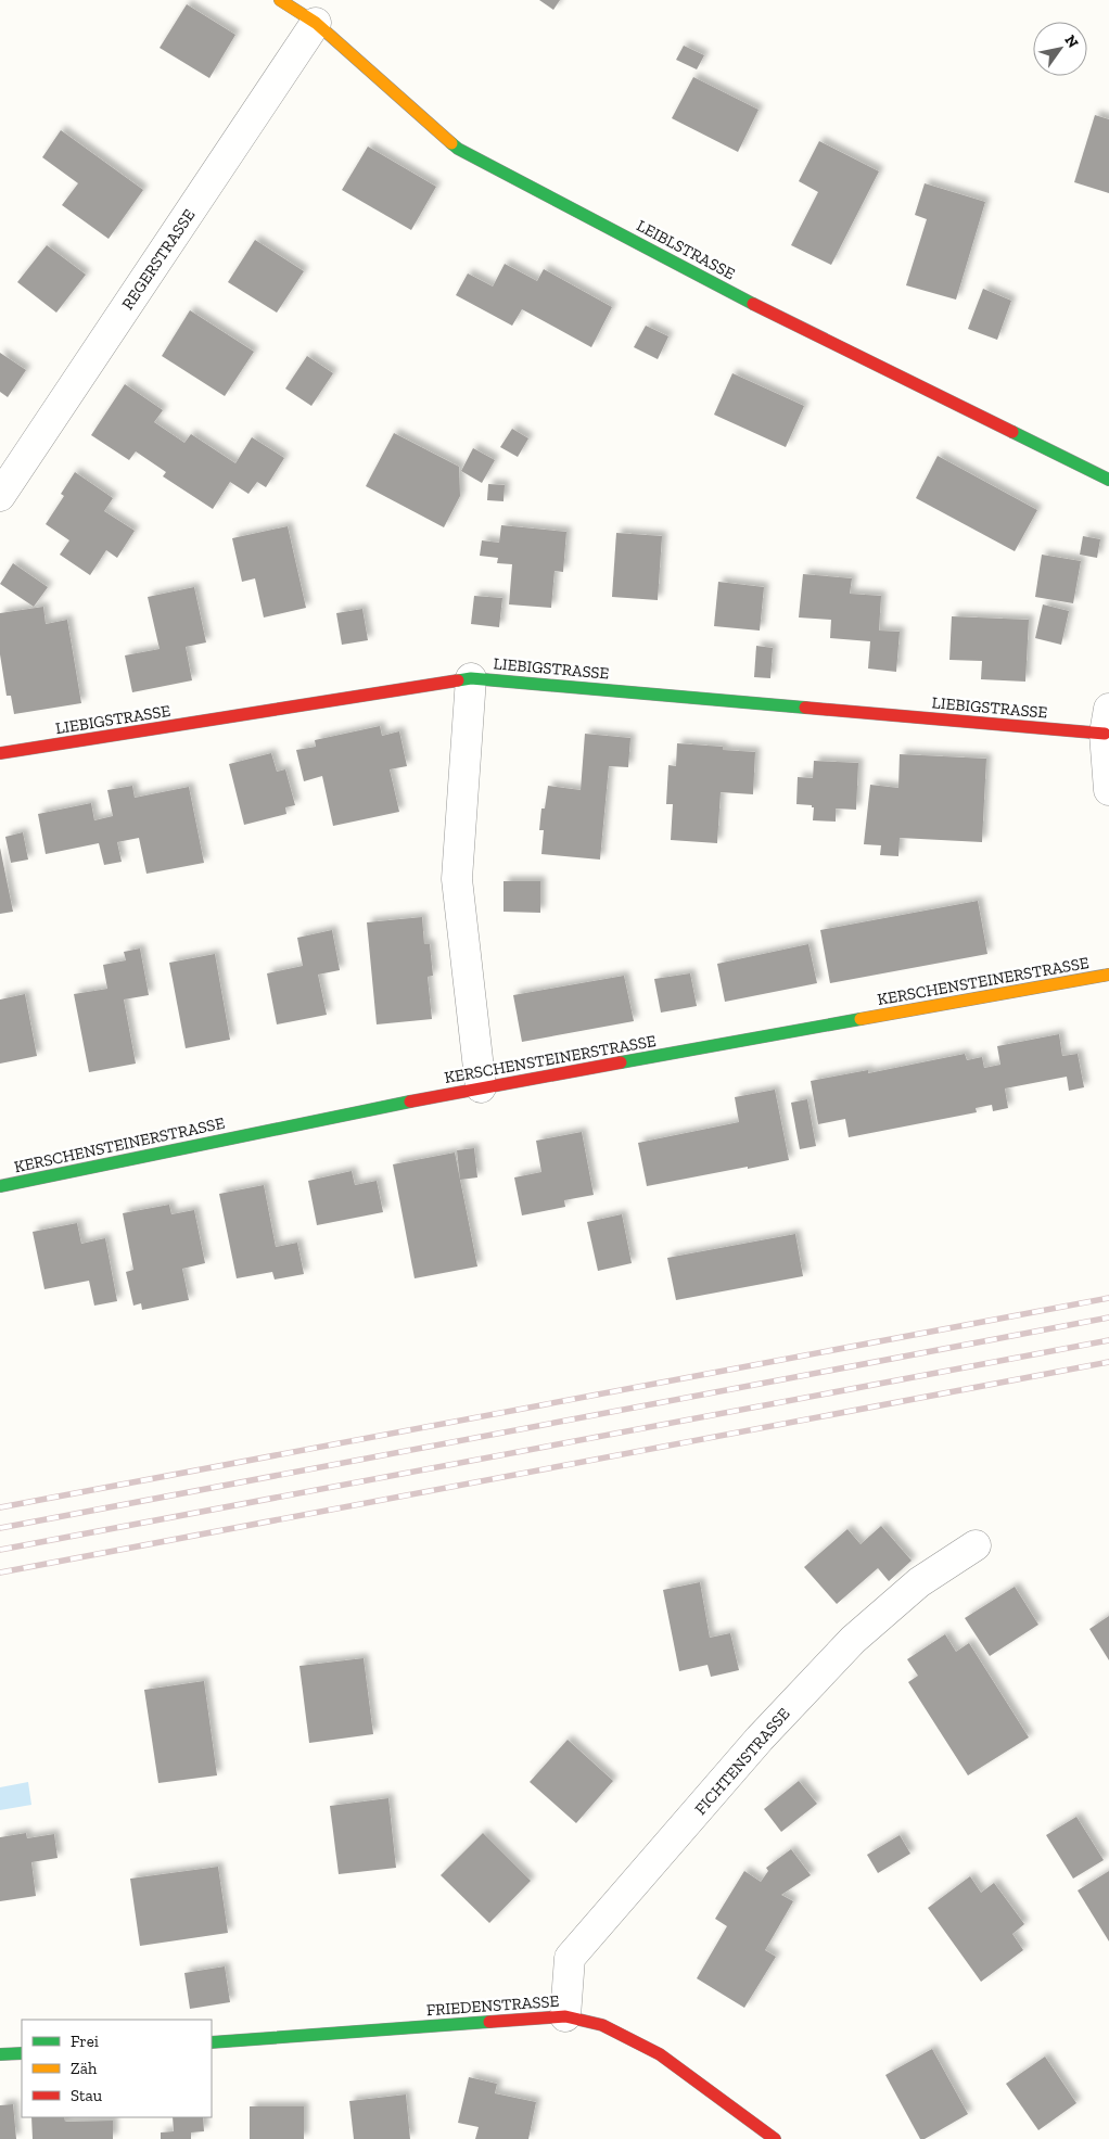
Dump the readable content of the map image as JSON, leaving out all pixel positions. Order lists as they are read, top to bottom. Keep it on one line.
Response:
{"streets":{"street":["LEIBLSTRASSE","REGERSTRASSE","LIEBIGSTRASSE","KERSCHENSTEINERSTRASSE","FICHTENSTRASSE","FRIEDENSTRASSE"]},"crossings":[["LEIBLSTRASSE","REGERSTRASSE"],["FICHTENSTRASSE","FRIEDENSTRASSE"]],"legend":["Frei","Zäh","Stau"],"north":"top right"}
